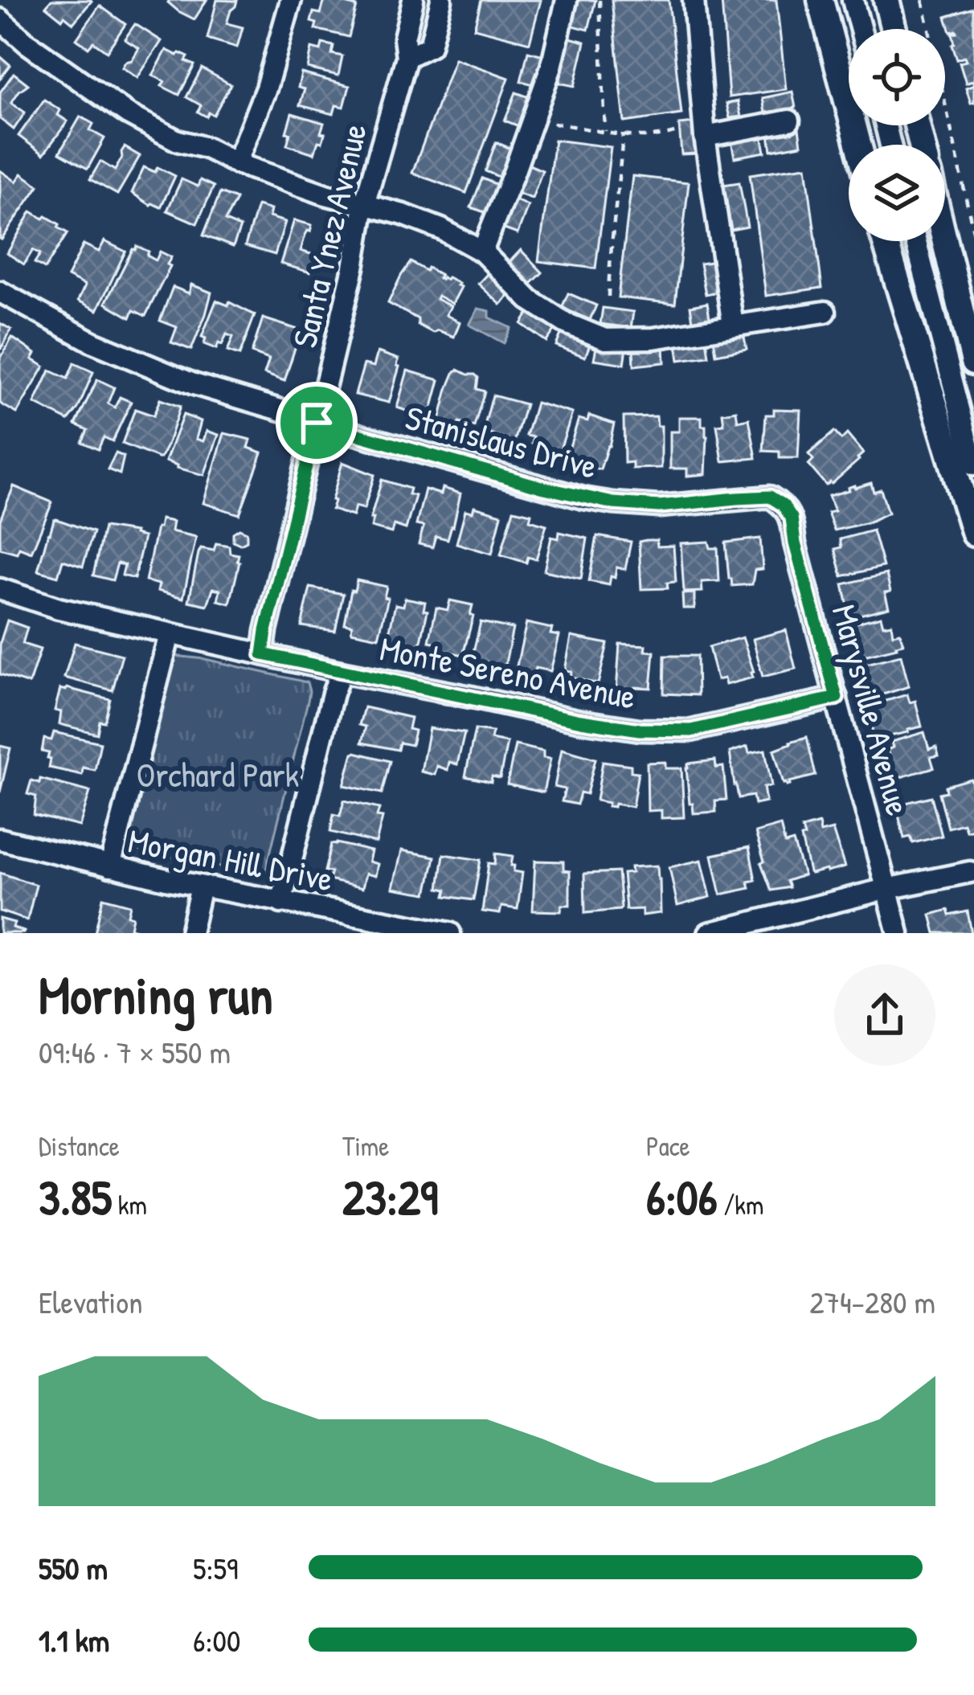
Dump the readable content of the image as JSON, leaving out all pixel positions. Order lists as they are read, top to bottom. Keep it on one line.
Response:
{"streets":{"street":["Santa Ynez Avenue","Stanislaus Drive","Monte Sereno Avenue","Marysville Avenue","Morgan Hill Drive"]},"crossings":[["Santa Ynez Avenue","Stanislaus Drive"],["Santa Ynez Avenue","Monte Sereno Avenue"],["Stanislaus Drive","Marysville Avenue"],["Monte Sereno Avenue","Marysville Avenue"]],"parks":["Orchard Park"],"page":{"heading":["Morning run","09:46 · 7 × 550 m"],"stats":[["Distance","3.85 km"],["Time","23:29"],["Pace","6:06 /km"]],"chart":["Elevation","274–280 m"],"list":[{"name":"550 m","note":"5:59"},{"name":"1.1 km","note":"6:00"}]}}
